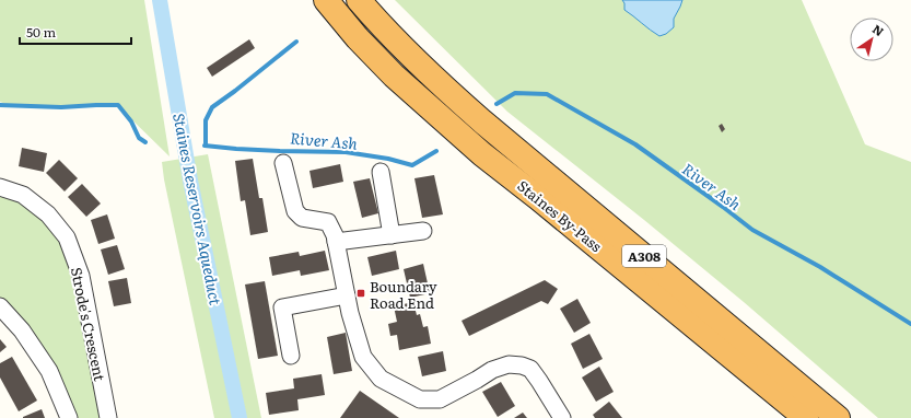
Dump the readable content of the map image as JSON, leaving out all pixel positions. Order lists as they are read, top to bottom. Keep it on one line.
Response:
{"streets":{"highway":["Staines By-Pass","A308"],"street":["Strode's Crescent"]},"water":["River Ash","Staines Reservoirs Aqueduct"],"places":{"transit":["Boundary Road End"]},"scale_bar":"50 m","north":"top right"}
